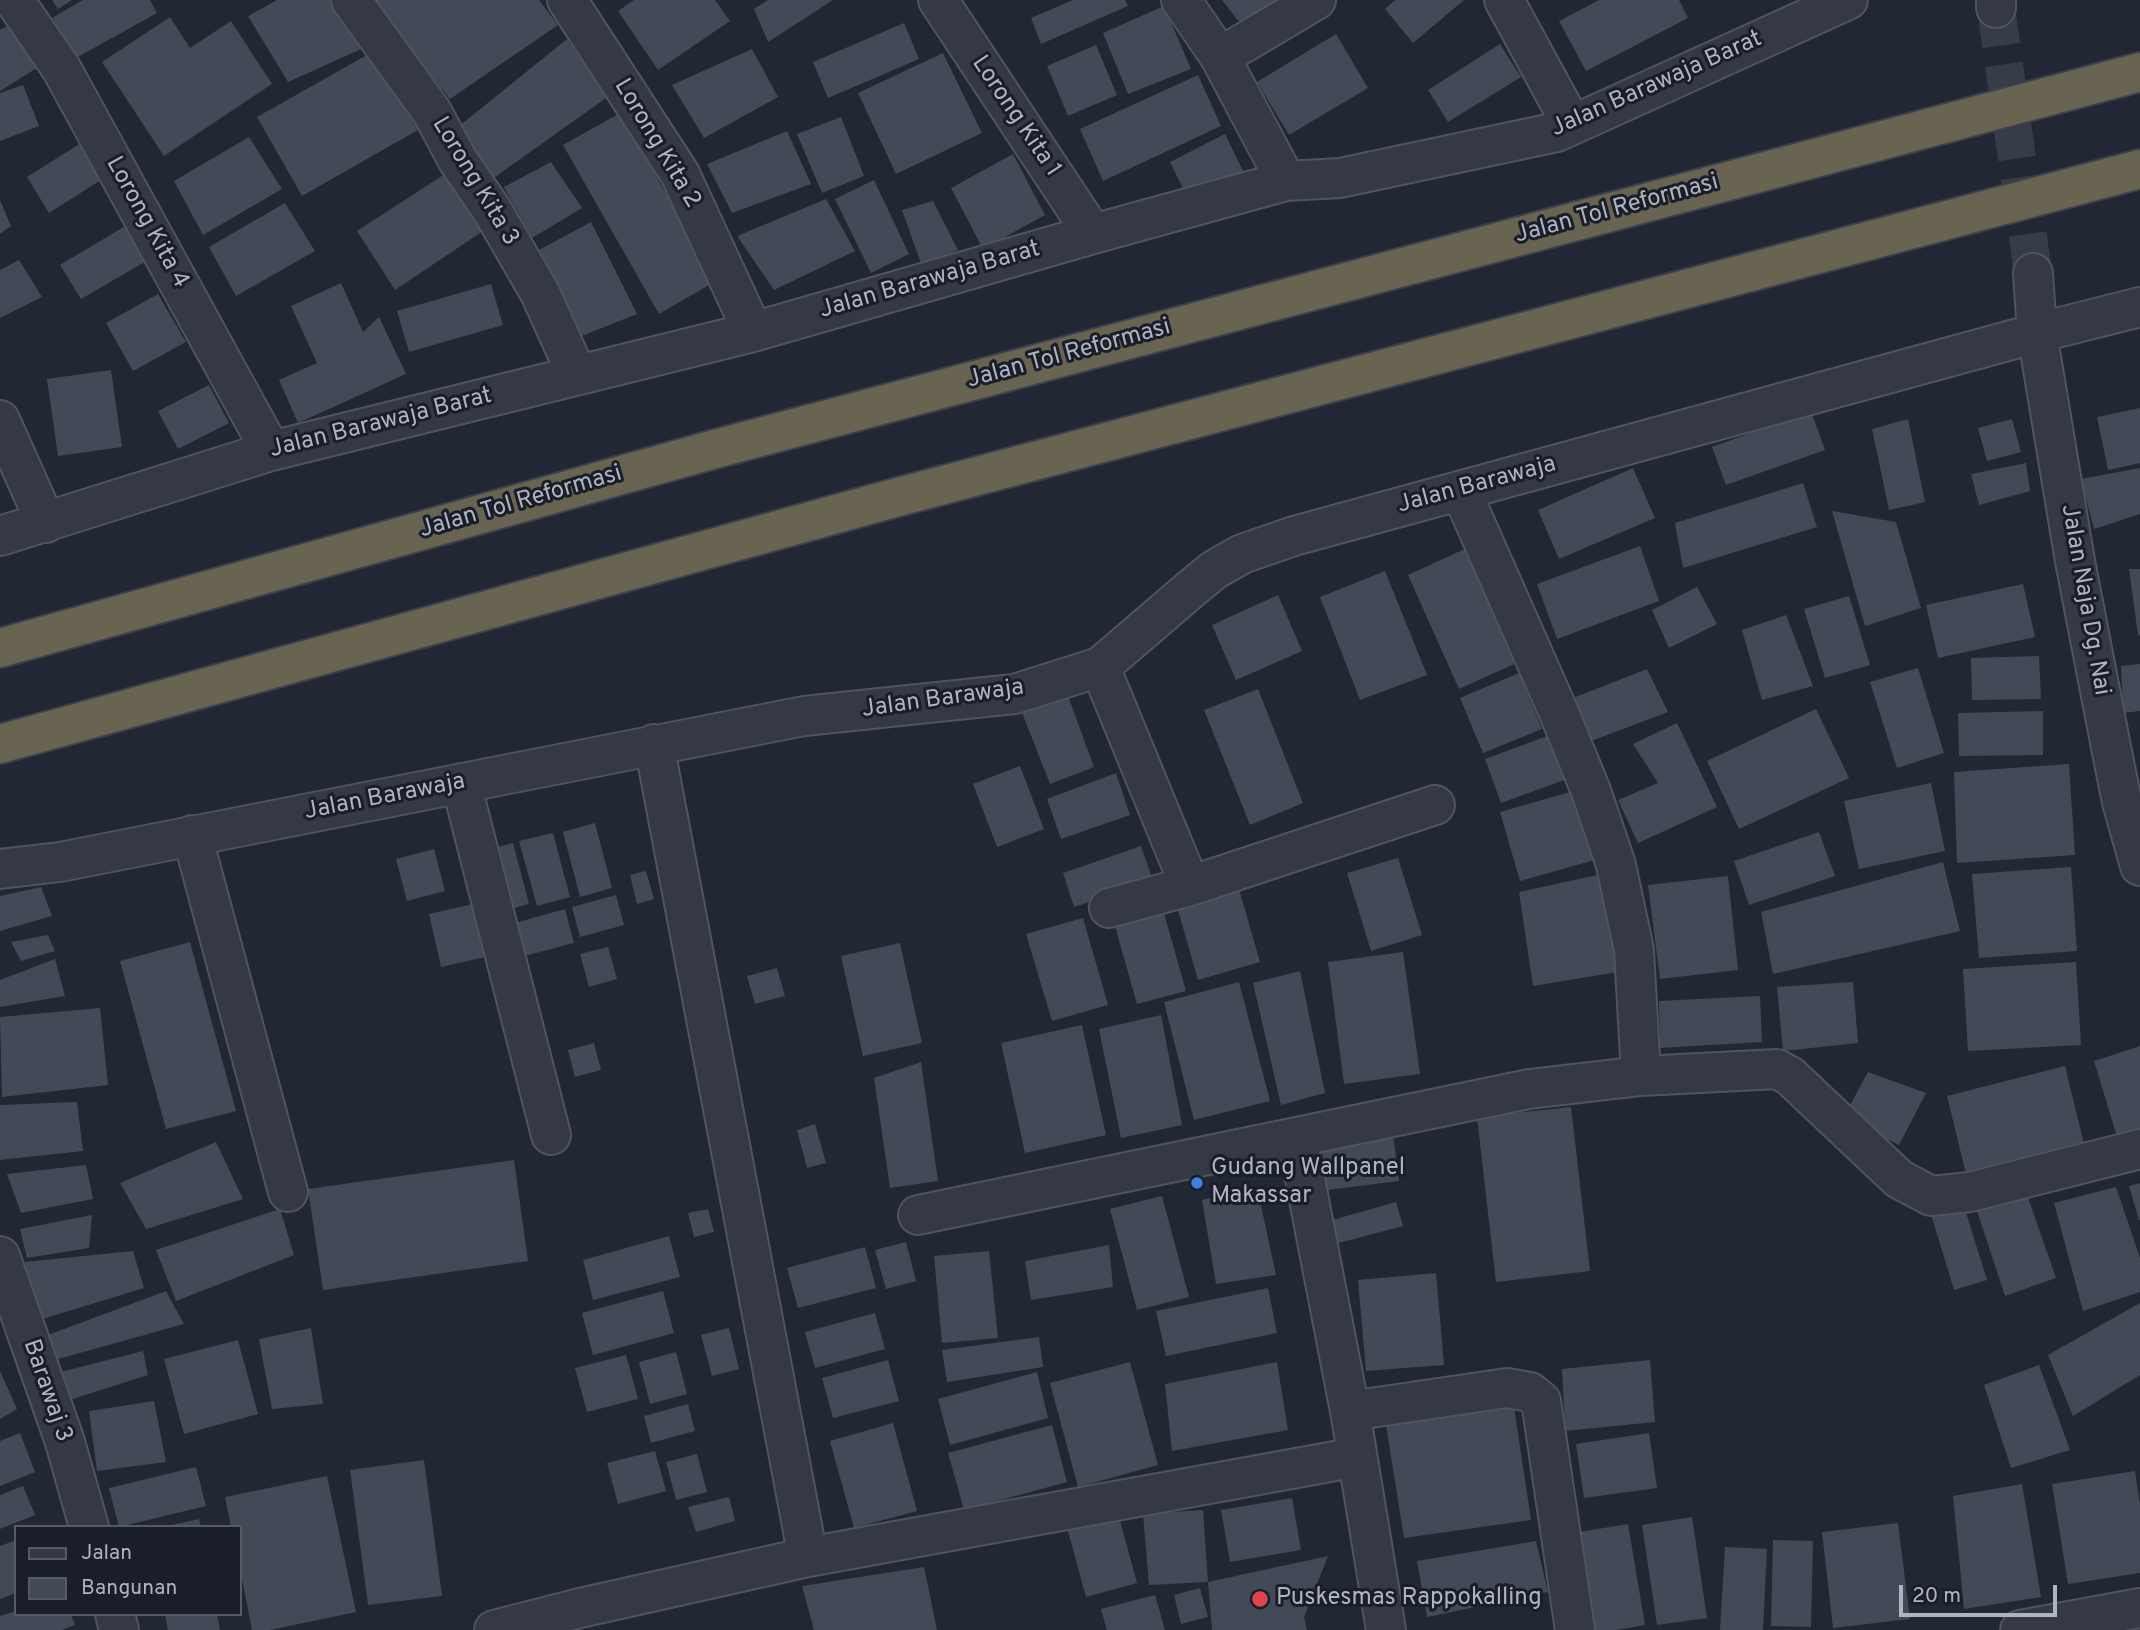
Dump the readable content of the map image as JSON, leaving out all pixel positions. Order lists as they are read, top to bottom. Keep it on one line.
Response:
{"streets":{"highway":["Jalan Tol Reformasi"],"street":["Jalan Barawaja Barat","Lorong Kita 1","Lorong Kita 2","Lorong Kita 3","Lorong Kita 4","Jalan Barawaja","Jalan Naja Dg. Nai","Barawaj 3"]},"crossings":[["Jalan Barawaja Barat","Lorong Kita 1"],["Jalan Barawaja Barat","Lorong Kita 2"],["Jalan Barawaja Barat","Lorong Kita 3"],["Jalan Barawaja Barat","Lorong Kita 4"],["Jalan Barawaja","Jalan Naja Dg. Nai"]],"places":["Gudang Wallpanel Makassar","Puskesmas Rappokalling"],"legend":["Jalan","Bangunan"],"scale_bar":"20 m"}
